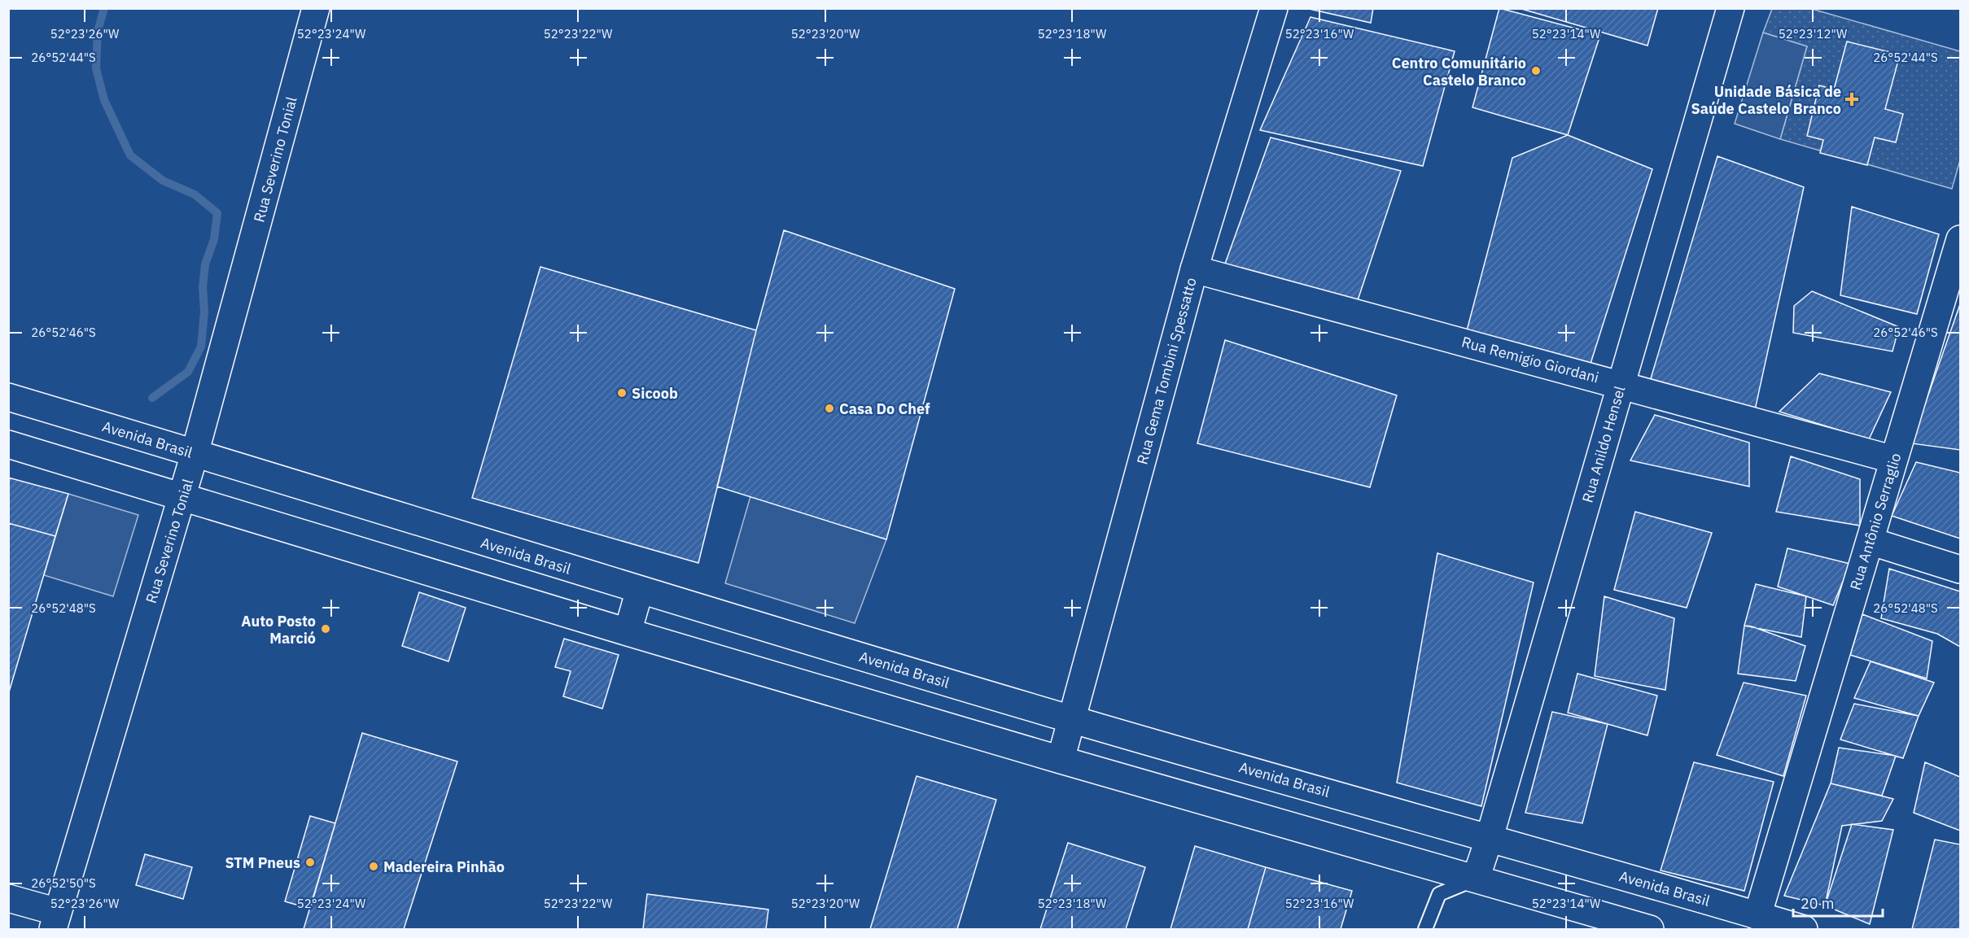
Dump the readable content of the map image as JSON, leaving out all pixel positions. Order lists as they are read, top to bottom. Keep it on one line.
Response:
{"streets":{"street":["Rua Severino Tonial","Rua Remigio Giordani","Rua Gema Tombini Spessatto","Avenida Brasil","Rua Anildo Hensel","Rua Antônio Serraglio"]},"crossings":[["Rua Severino Tonial","Avenida Brasil"],["Rua Remigio Giordani","Rua Gema Tombini Spessatto"],["Rua Remigio Giordani","Rua Anildo Hensel"],["Rua Remigio Giordani","Rua Antônio Serraglio"],["Rua Gema Tombini Spessatto","Avenida Brasil"],["Avenida Brasil","Rua Anildo Hensel"],["Avenida Brasil","Rua Antônio Serraglio"]],"places":{"other":["Centro Comunitário Castelo Branco","Sicoob","Casa Do Chef","Auto Posto Marció","STM Pneus","Madereira Pinhão"],"health":["Unidade Básica de Saúde Castelo Branco"]},"scale_bar":"20 m","coordinates":["52°23'26\"W","52°23'24\"W","52°23'22\"W","52°23'20\"W","52°23'18\"W","52°23'16\"W","52°23'14\"W","52°23'12\"W","26°52'44\"S","26°52'46\"S","26°52'48\"S","26°52'50\"S"]}
